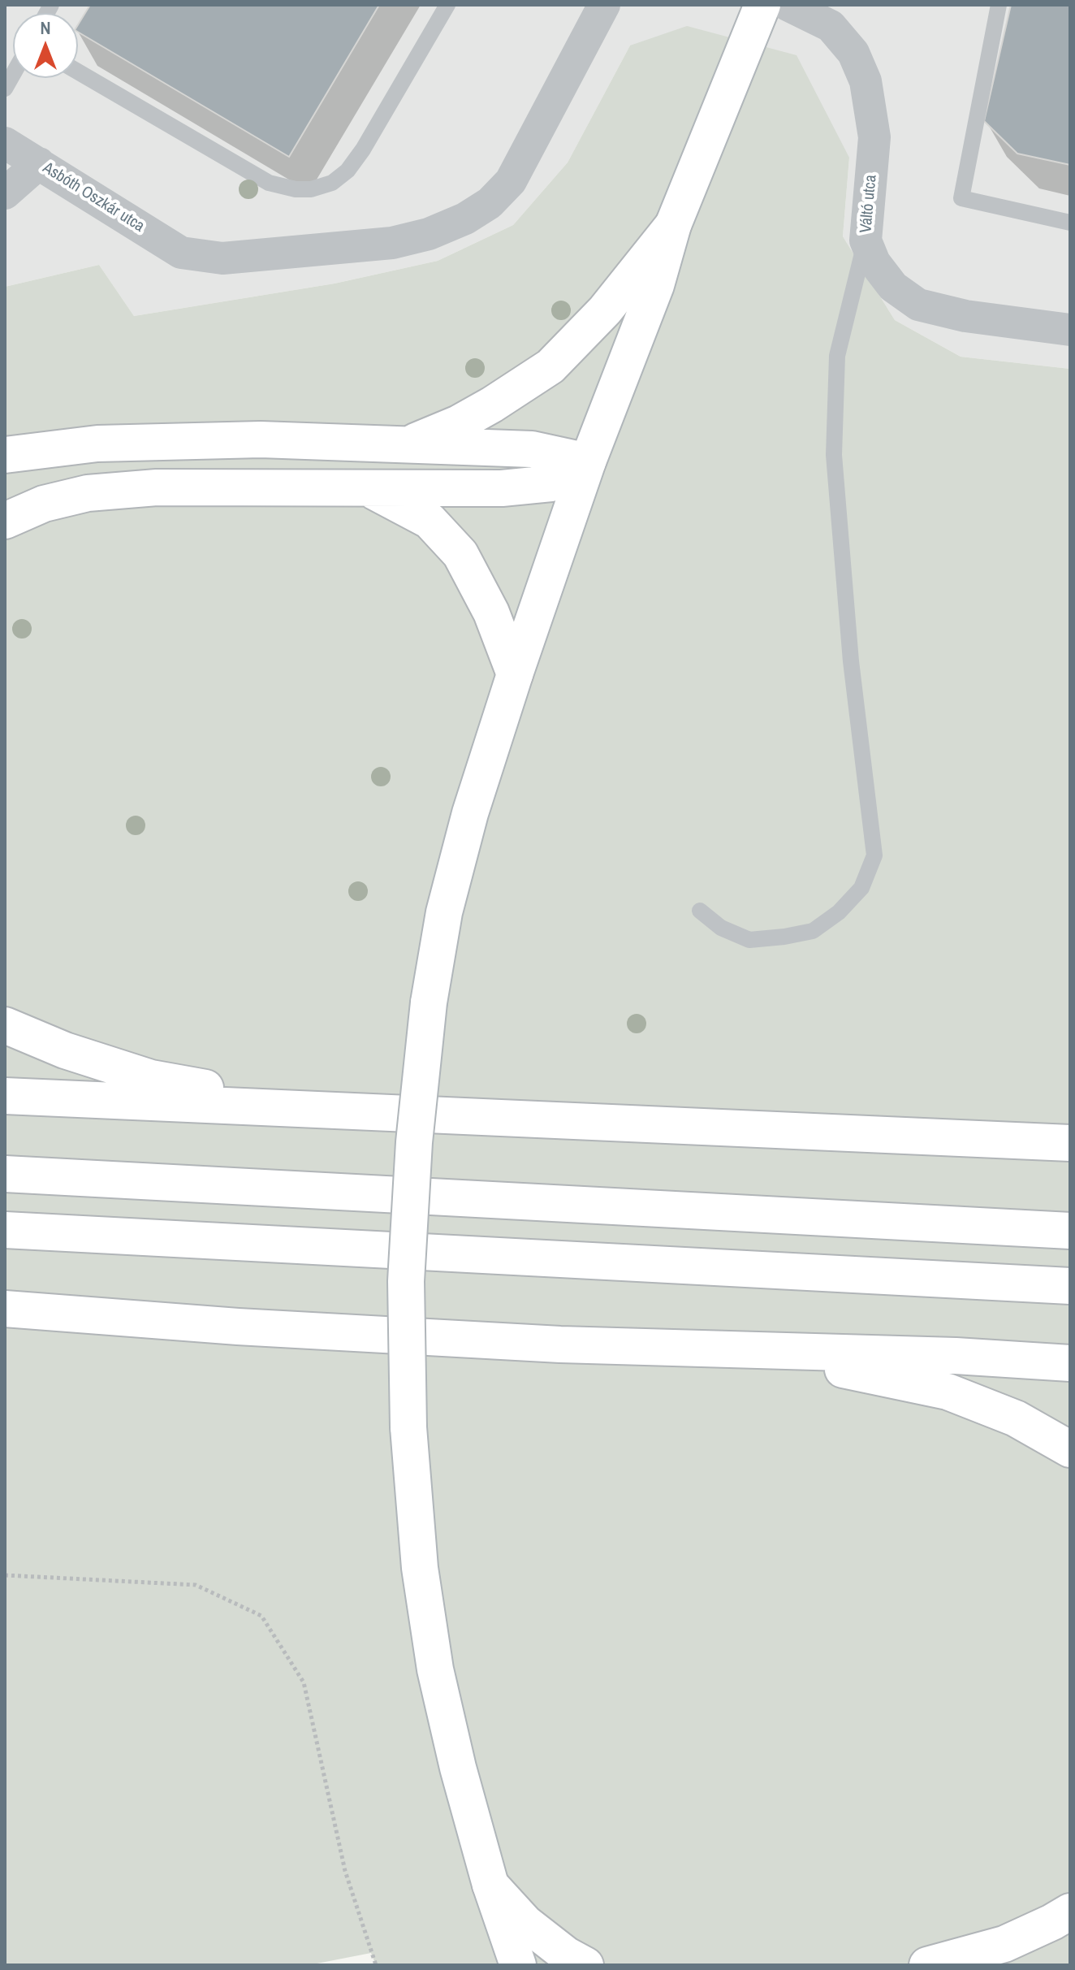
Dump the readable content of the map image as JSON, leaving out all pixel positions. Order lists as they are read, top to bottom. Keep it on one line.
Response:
{"streets":{"street":["Asbóth Oszkár utca","Váltó utca"]},"north":"top"}
